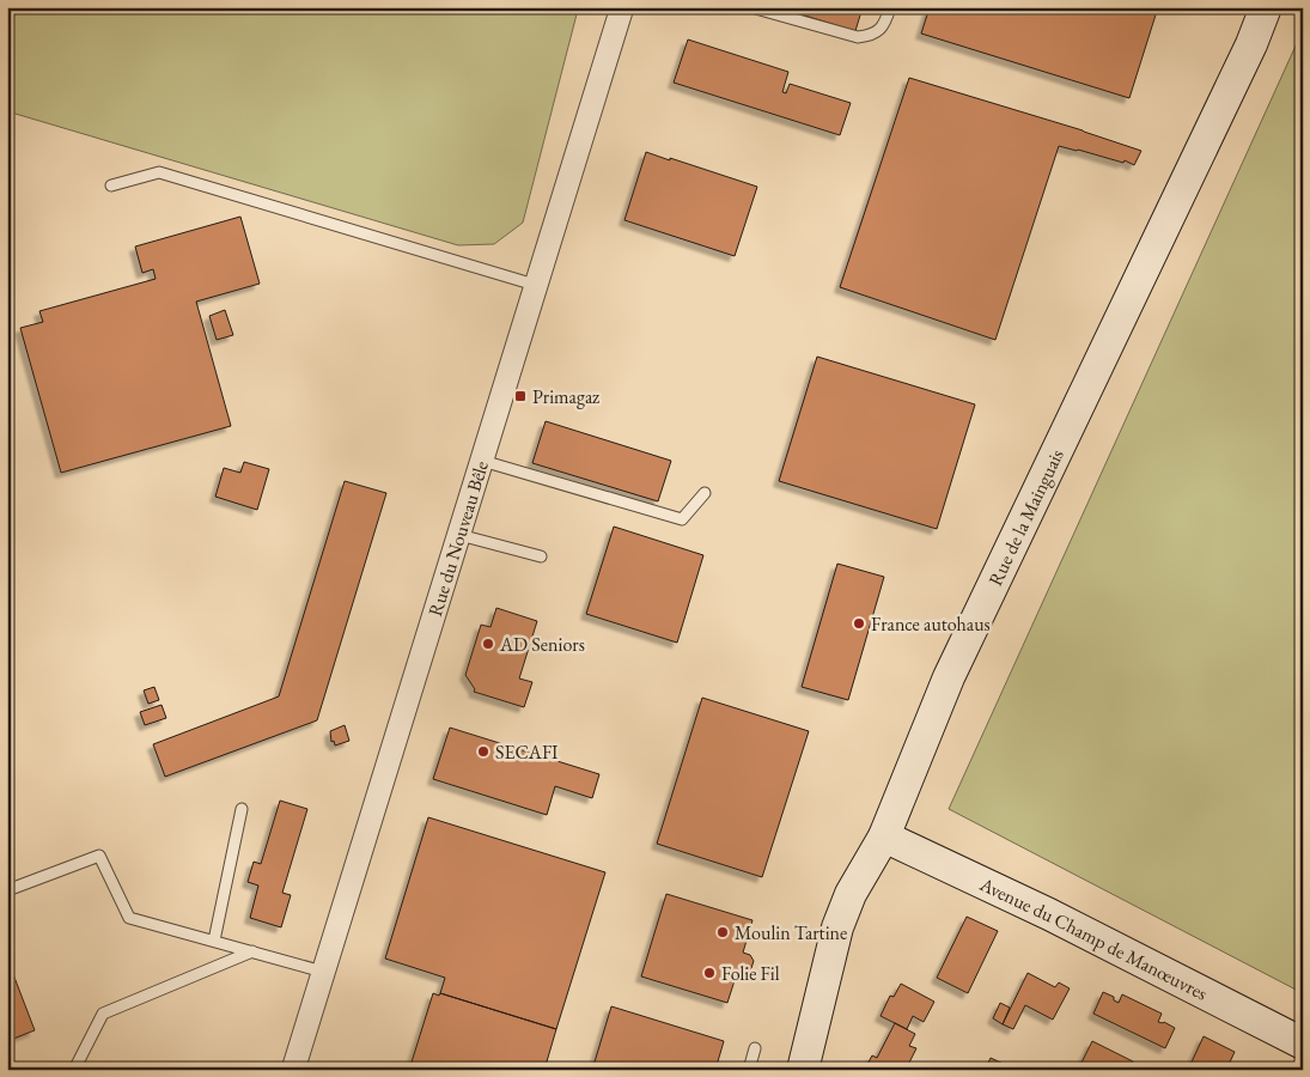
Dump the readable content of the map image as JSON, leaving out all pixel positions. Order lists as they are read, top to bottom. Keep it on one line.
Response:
{"streets":{"street":["Rue de la Mainguais","Rue du Nouveau Bêle","Avenue du Champ de Manœuvres"]},"crossings":[["Rue de la Mainguais","Avenue du Champ de Manœuvres"]],"places":{"transit":["Primagaz"],"other":["France autohaus","AD Seniors","SECAFI","Moulin Tartine","Folie Fil"]}}
